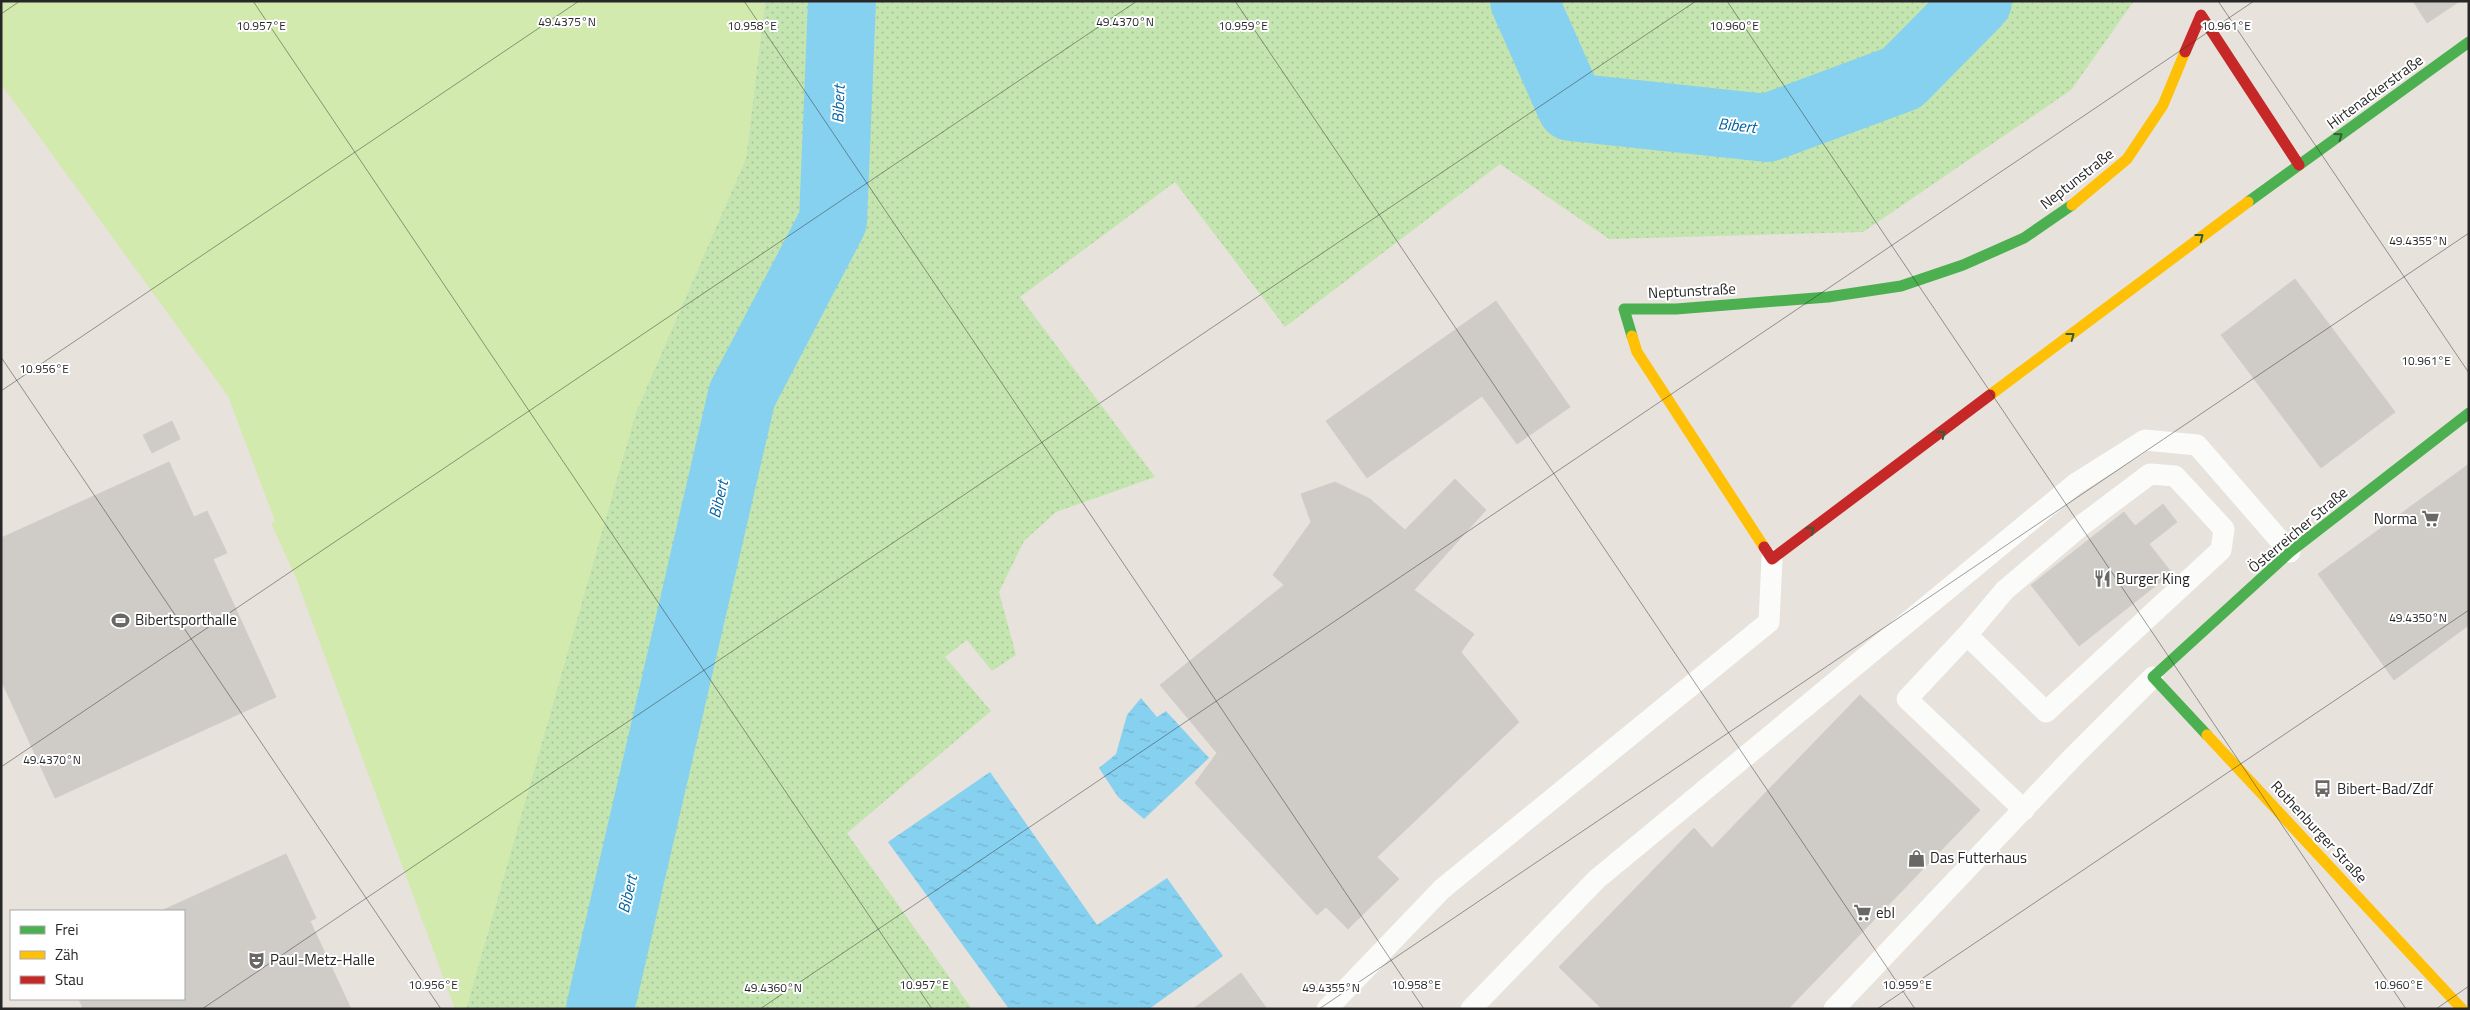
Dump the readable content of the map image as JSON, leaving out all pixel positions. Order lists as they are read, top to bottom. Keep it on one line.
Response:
{"streets":{"street":["Hirtenackerstraße","Neptunstraße","Österreicher Straße","Rothenburger Straße"]},"crossings":[["Hirtenackerstraße","Neptunstraße"],["Österreicher Straße","Rothenburger Straße"]],"one_way":["Hirtenackerstraße"],"water":["Bibert"],"places":{"supermarket":["Norma","ebl"],"restaurant":["Burger King"],"sports":["Bibertsporthalle"],"bus stop":["Bibert-Bad/Zdf"],"shop":["Das Futterhaus"],"theatre":["Paul-Metz-Halle"]},"legend":["Frei","Zäh","Stau"],"coordinates":["49.4375°N","49.4370°N","10.957°E","10.958°E","10.959°E","10.960°E","10.961°E","49.4355°N","10.956°E","49.4350°N","49.4360°N"]}
